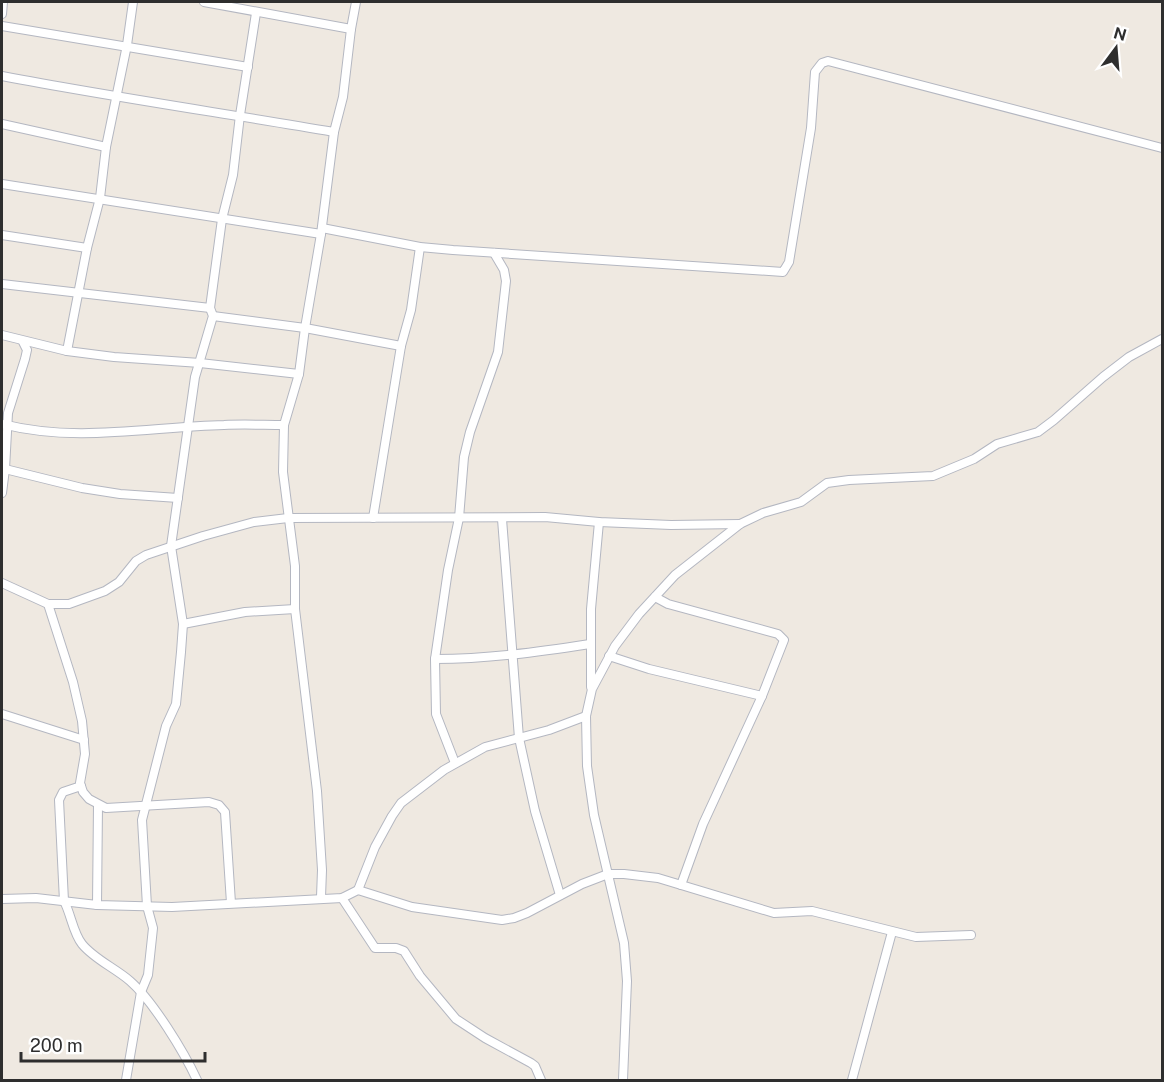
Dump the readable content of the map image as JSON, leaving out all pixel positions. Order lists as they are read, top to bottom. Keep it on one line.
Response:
{"scale_bar":"200 m","north":"top"}
